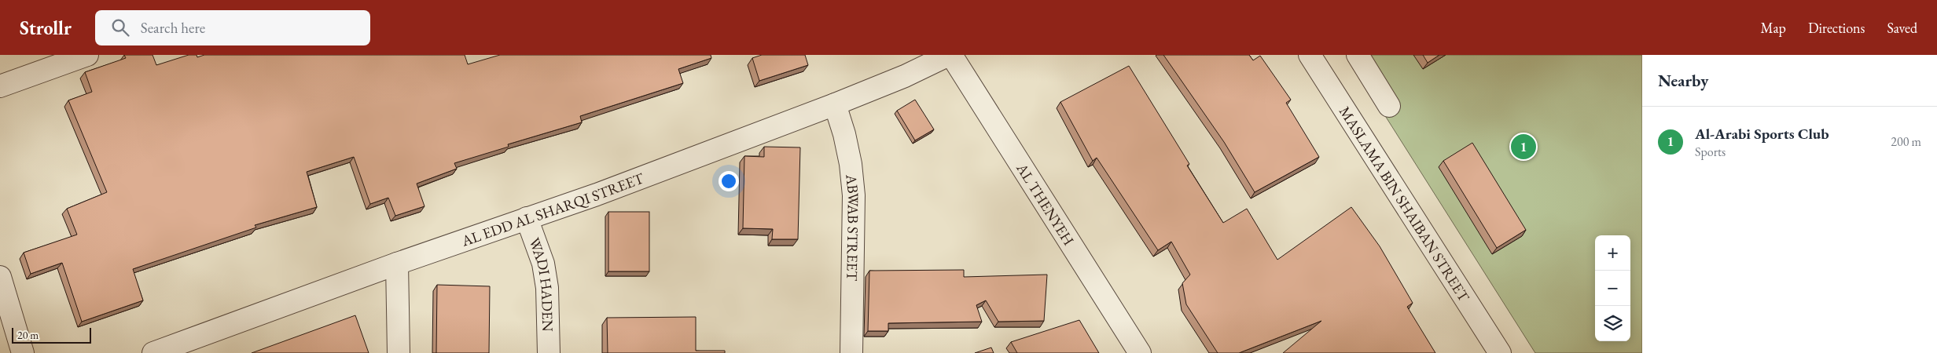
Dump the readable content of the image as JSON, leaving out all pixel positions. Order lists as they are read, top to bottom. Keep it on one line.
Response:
{"streets":{"street":["AL THENYEH","MASLAMA BIN SHAIBAN STREET","AL EDD AL SHARQI STREET","ABWAB STREET","WADI HADEN"]},"crossings":[["AL THENYEH","AL EDD AL SHARQI STREET"],["AL EDD AL SHARQI STREET","ABWAB STREET"],["AL EDD AL SHARQI STREET","WADI HADEN"]],"scale_bar":"20 m","page":{"header":"Strollr","search":"Search here","nav":["Map","Directions","Saved"],"heading":"Nearby","list":[{"mark":"1","name":"Al-Arabi Sports Club","note":"Sports","value":"200 m"}],"pins":"1","map_buttons":["+","−"],"scale":"20 m"}}
